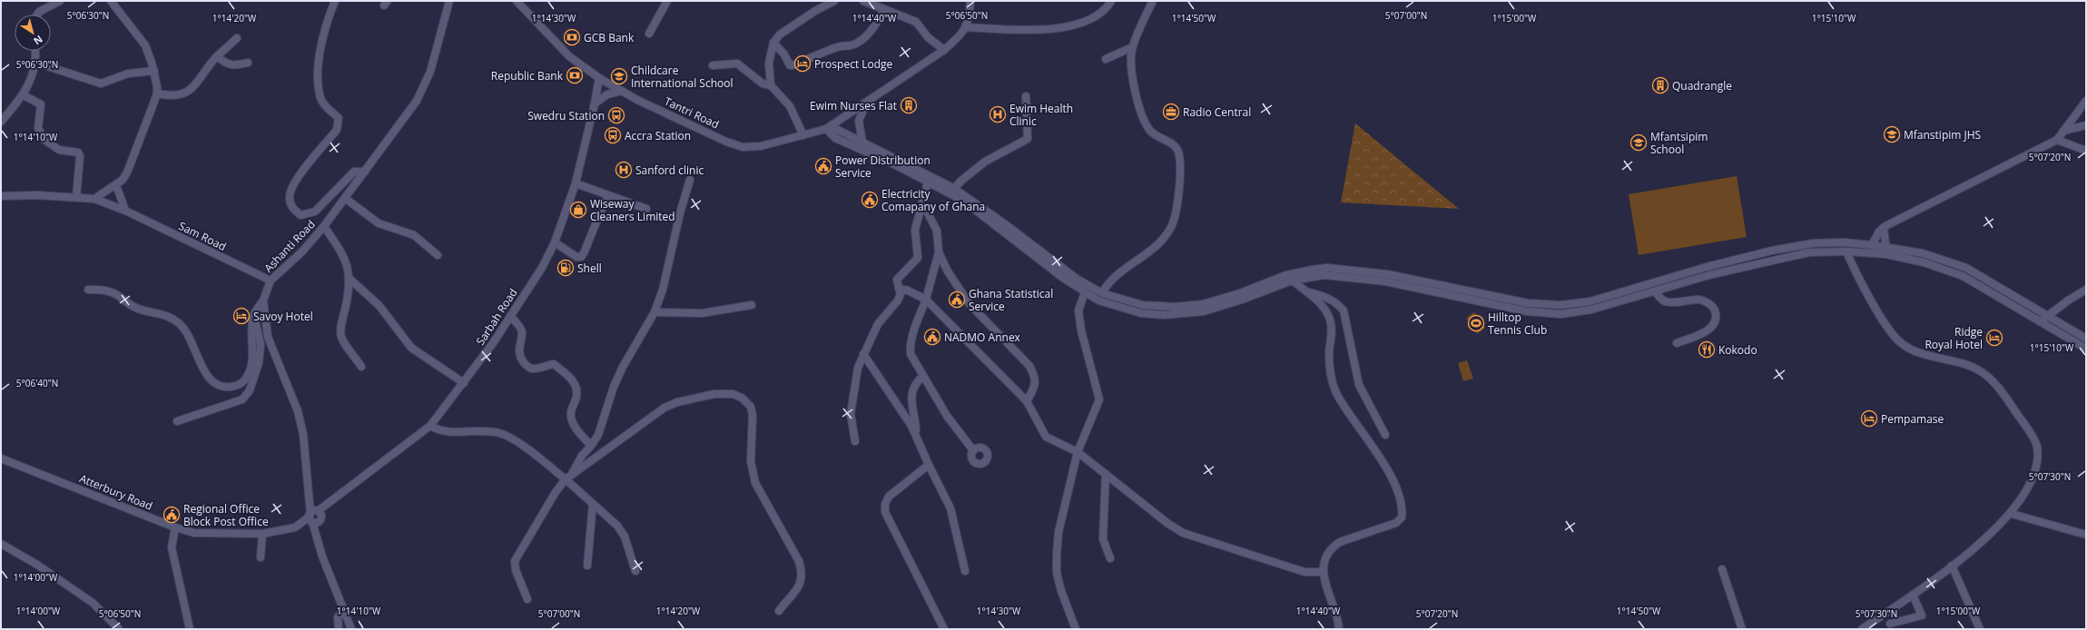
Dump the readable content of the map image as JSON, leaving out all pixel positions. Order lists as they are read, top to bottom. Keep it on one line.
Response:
{"streets":{"street":["Tantri Road","Sam Road","Ashanti Road","Sarbah Road","Atterbury Road"]},"crossings":[["Tantri Road","Sarbah Road"],["Sam Road","Ashanti Road"],["Ashanti Road","Sarbah Road"],["Ashanti Road","Atterbury Road"],["Sarbah Road","Atterbury Road"]],"places":{"bank":["GCB Bank","Republic Bank"],"hotel":["Prospect Lodge","Savoy Hotel","Ridge Royal Hotel","Pempamase"],"school or university":["Childcare International School","Mfanstipim JHS","Mfantsipim School"],"building":["Quadrangle","Ewim Nurses Flat"],"office":["Radio Central"],"hospital":["Ewim Health Clinic","Sanford clinic"],"bus stop":["Swedru Station","Accra Station"],"public building":["Power Distribution Service","Electricity Comapany of Ghana","Ghana Statistical Service","NADMO Annex","Regional Office Block Post Office"],"shop":["Wiseway Cleaners Limited"],"fuel station":["Shell"],"sports":["Hilltop Tennis Club"],"restaurant":["Kokodo"]},"north":"bottom right","coordinates":["5°06'30\"N","5°06'50\"N","5°07'00\"N","1°14'20\"W","1°14'30\"W","1°14'40\"W","1°14'50\"W","1°15'00\"W","1°15'10\"W","1°14'10\"W","5°07'20\"N","5°06'40\"N","5°07'30\"N","1°14'00\"W"]}
